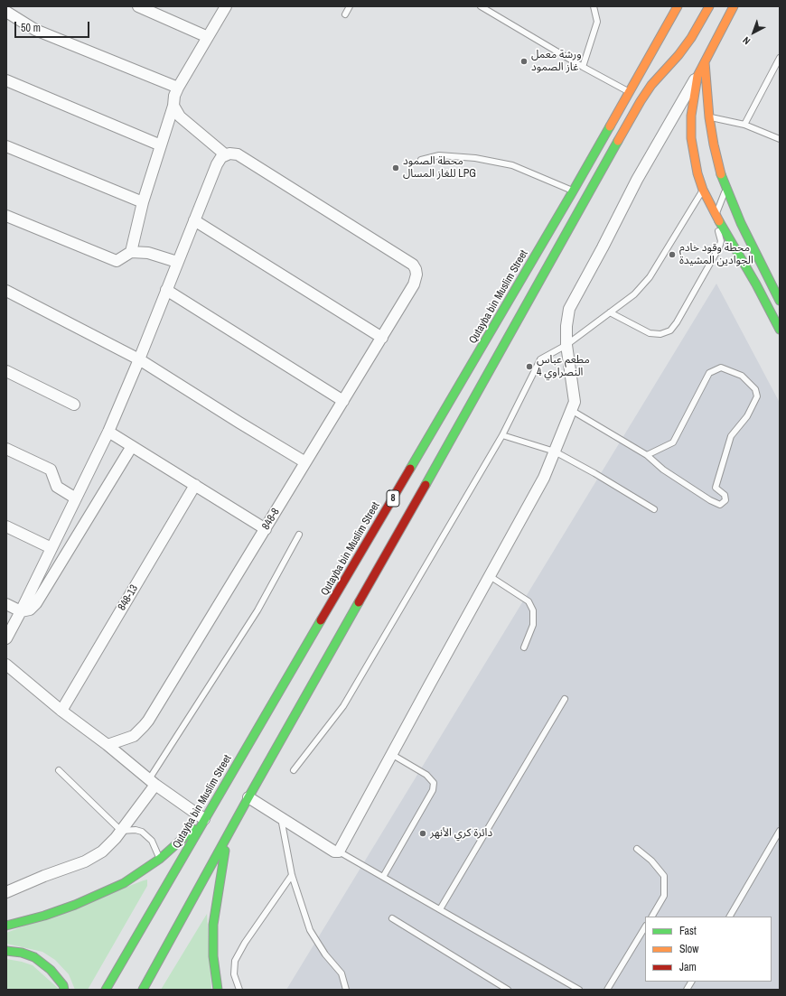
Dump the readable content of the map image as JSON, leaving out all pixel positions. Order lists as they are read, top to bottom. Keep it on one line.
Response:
{"streets":{"main road":["Qutayba bin Muslim Street","8"],"street":["848-8","848-13"]},"places":["ورشة معمل غاز الصمود","محطة الصمود للغاز المسال LPG","محطة وقود خادم الجوادين المشيدة","مطعم عباس النصراوي 4","دائرة كري الأنهر"],"legend":["Fast","Slow","Jam"],"scale_bar":"50 m","north":"bottom left"}
